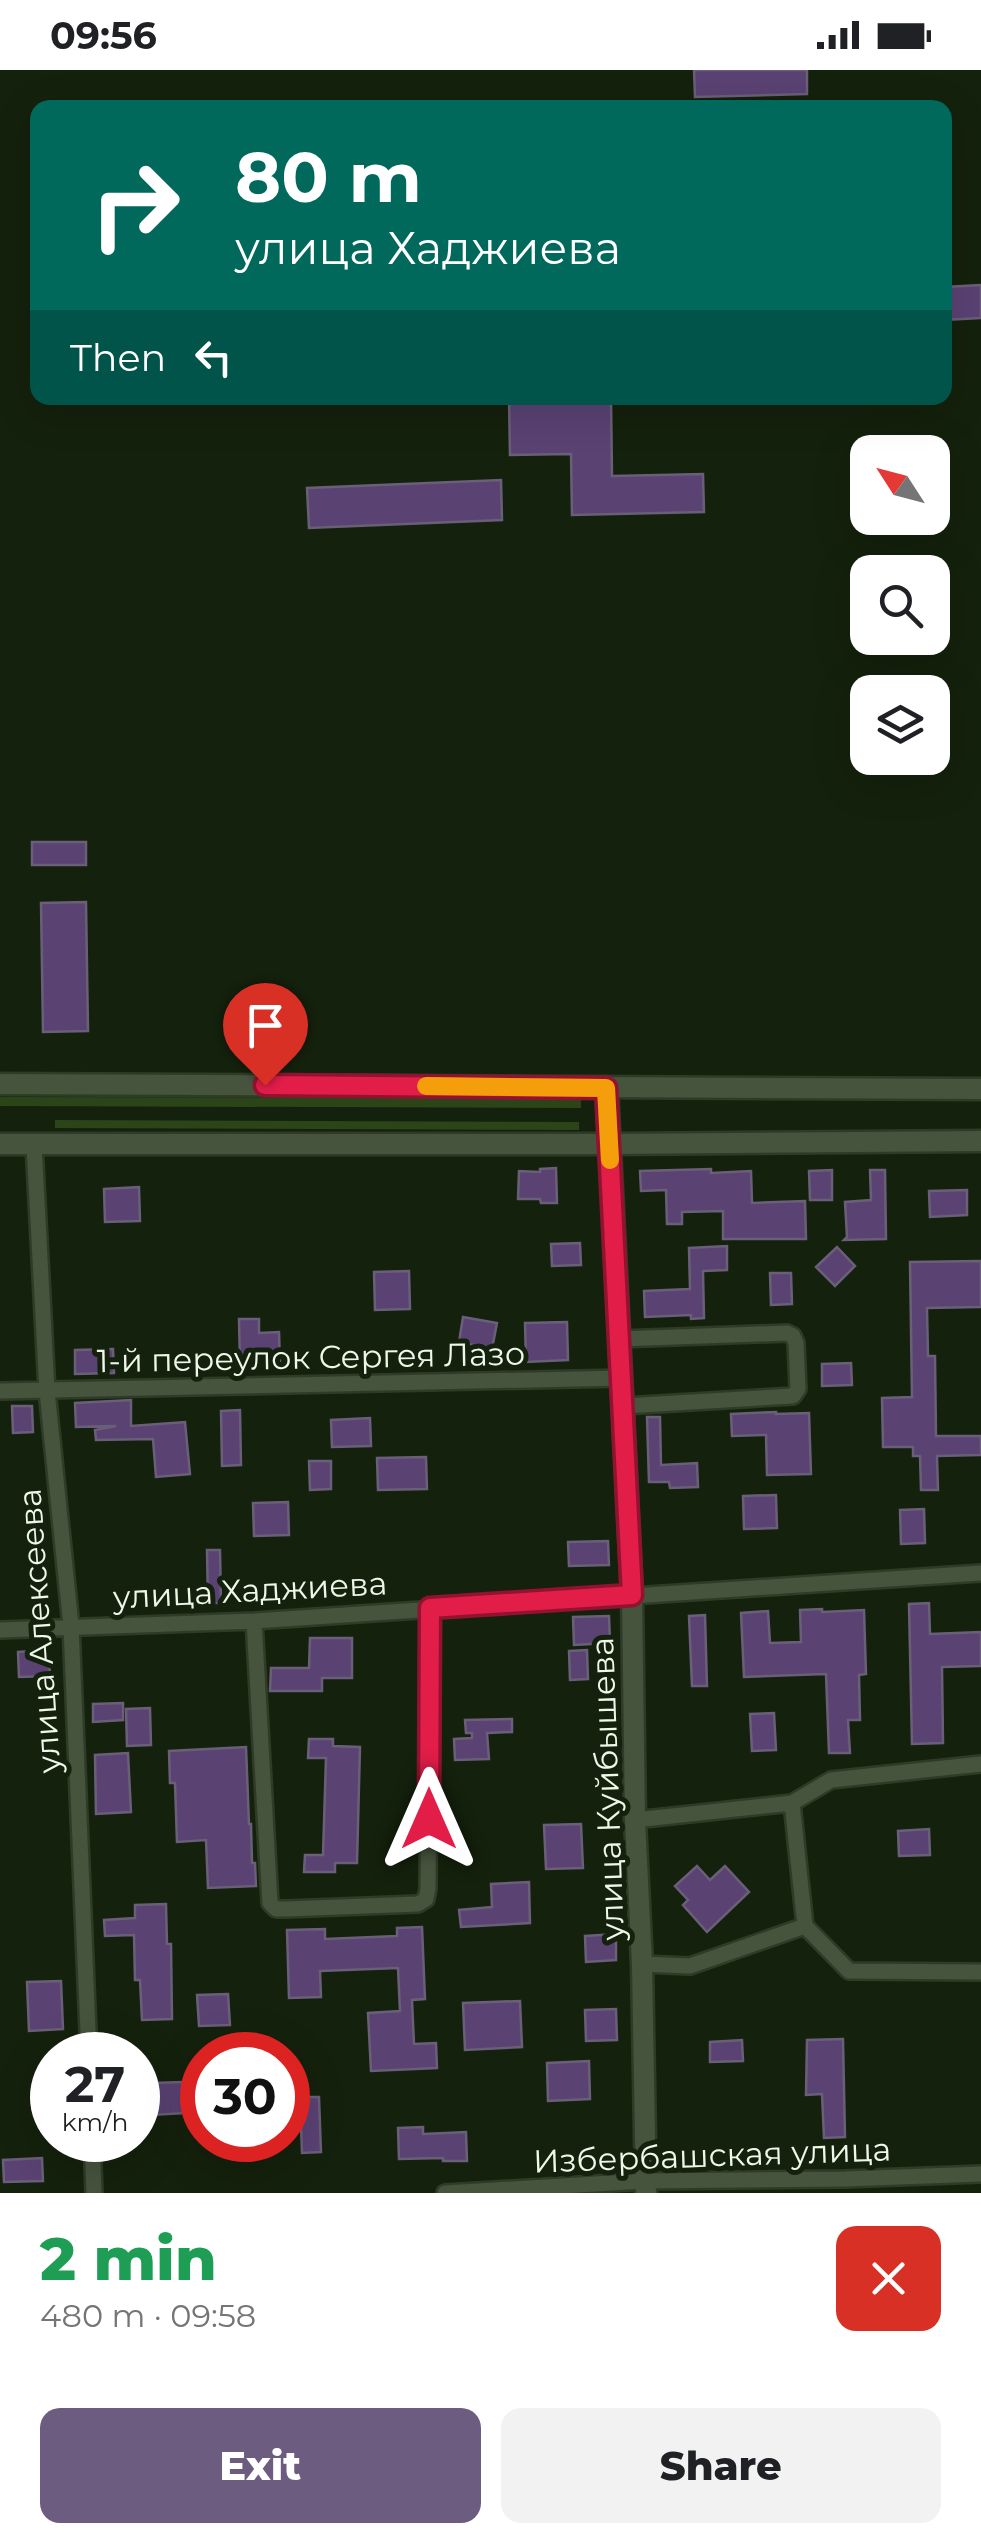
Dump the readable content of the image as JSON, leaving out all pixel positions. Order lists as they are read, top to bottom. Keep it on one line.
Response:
{"streets":{"street":["1-й переулок Сергея Лазо","улица Хаджиева","улица Алексеева","улица Куйбышева","Избербашская улица"]},"crossings":[["1-й переулок Сергея Лазо","улица Алексеева"],["1-й переулок Сергея Лазо","улица Куйбышева"],["улица Хаджиева","улица Алексеева"],["улица Хаджиева","улица Куйбышева"],["улица Куйбышева","Избербашская улица"]],"north":"top left","page":{"status":"09:56","turn":["80 m","улица Хаджиева"],"then":"Then","speed":"27 km/h","limit":"30","heading":["2 min","480 m · 09:58"],"buttons":["Exit","Share"]}}
